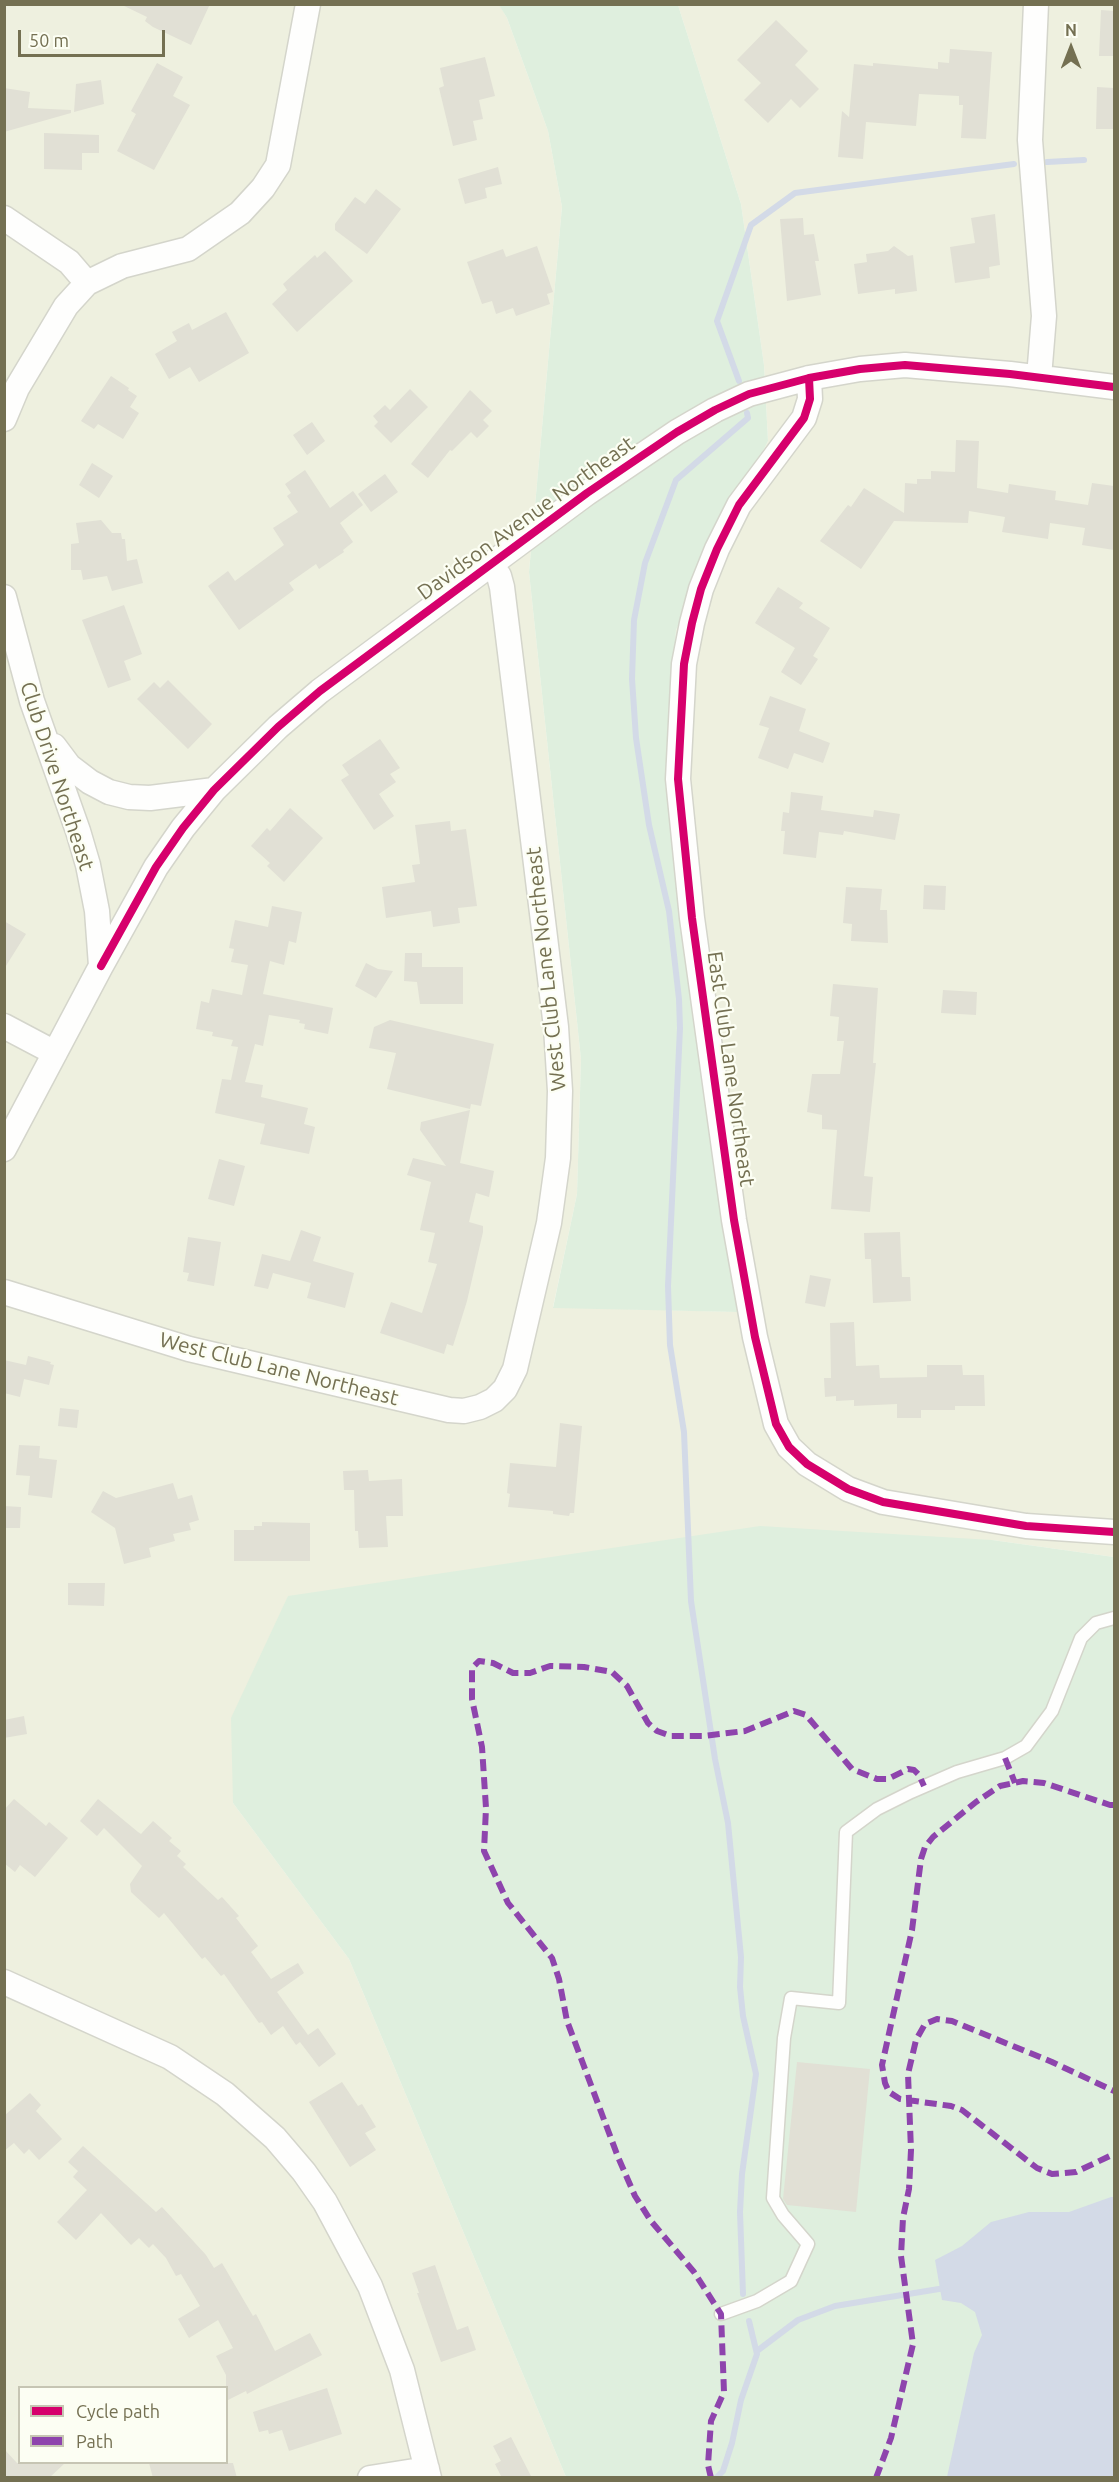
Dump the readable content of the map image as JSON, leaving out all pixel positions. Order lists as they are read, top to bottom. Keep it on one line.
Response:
{"streets":{"street":["Davidson Avenue Northeast","Club Drive Northeast","West Club Lane Northeast","East Club Lane Northeast"]},"crossings":[["Davidson Avenue Northeast","Club Drive Northeast"],["Davidson Avenue Northeast","West Club Lane Northeast"],["Davidson Avenue Northeast","East Club Lane Northeast"]],"legend":["Cycle path","Path"],"scale_bar":"50 m","north":"top"}
